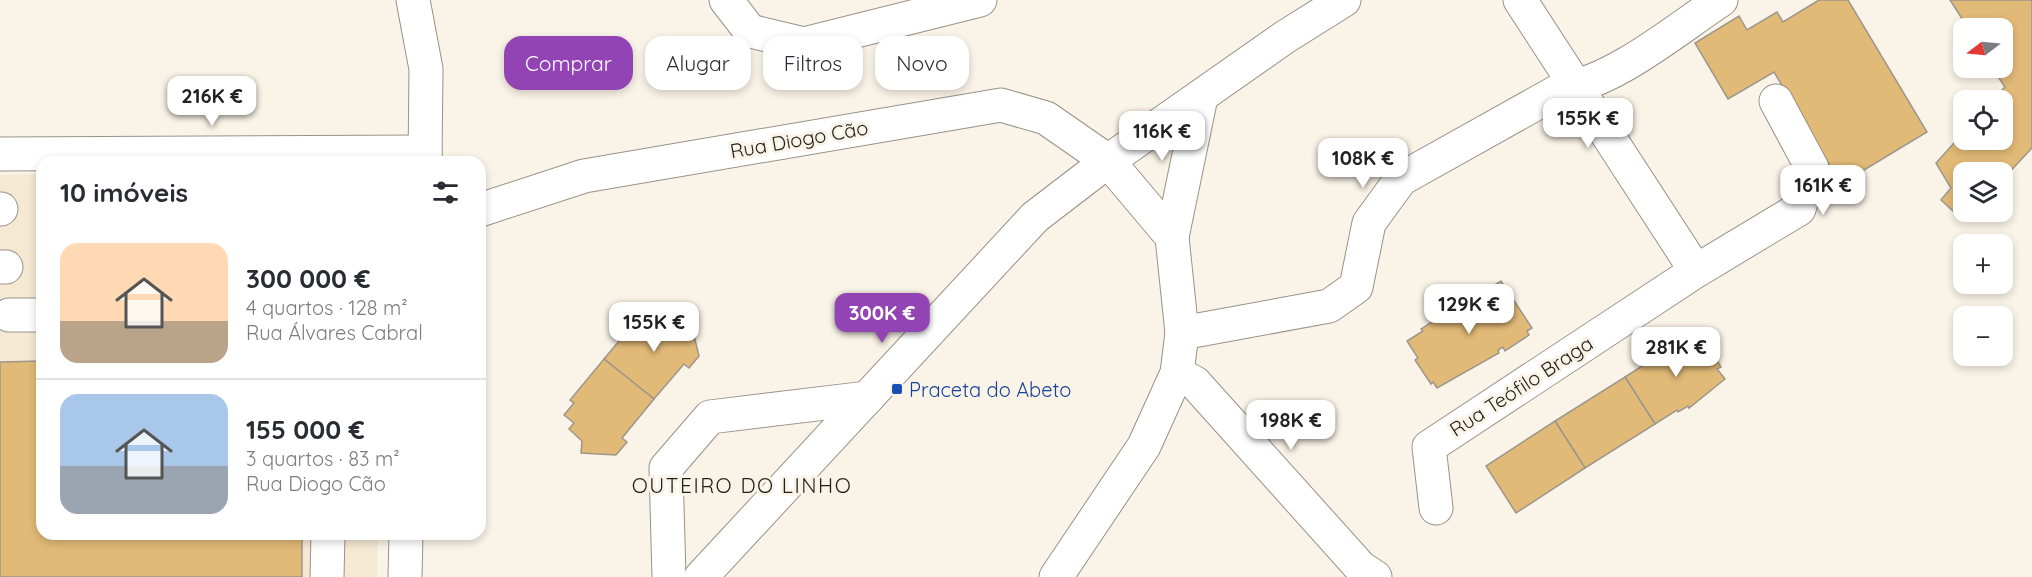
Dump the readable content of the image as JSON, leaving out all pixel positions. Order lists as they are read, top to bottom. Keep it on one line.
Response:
{"streets":{"street":["Rua Diogo Cão","Rua Teófilo Braga"]},"districts":["OUTEIRO DO LINHO"],"places":{"transit":["Praceta do Abeto"]},"north":"left","page":{"map_buttons":["+","−"],"chip":["Comprar","Alugar","Filtros","Novo"],"price":["216K €","155K €","116K €","108K €","161K €","129K €","300K €","155K €","281K €","198K €"],"heading":"10 imóveis","list":[{"name":"300 000 €","note":"4 quartos · 128 m² · Rua Álvares Cabral"},{"name":"155 000 €","note":"3 quartos · 83 m² · Rua Diogo Cão"}]}}
